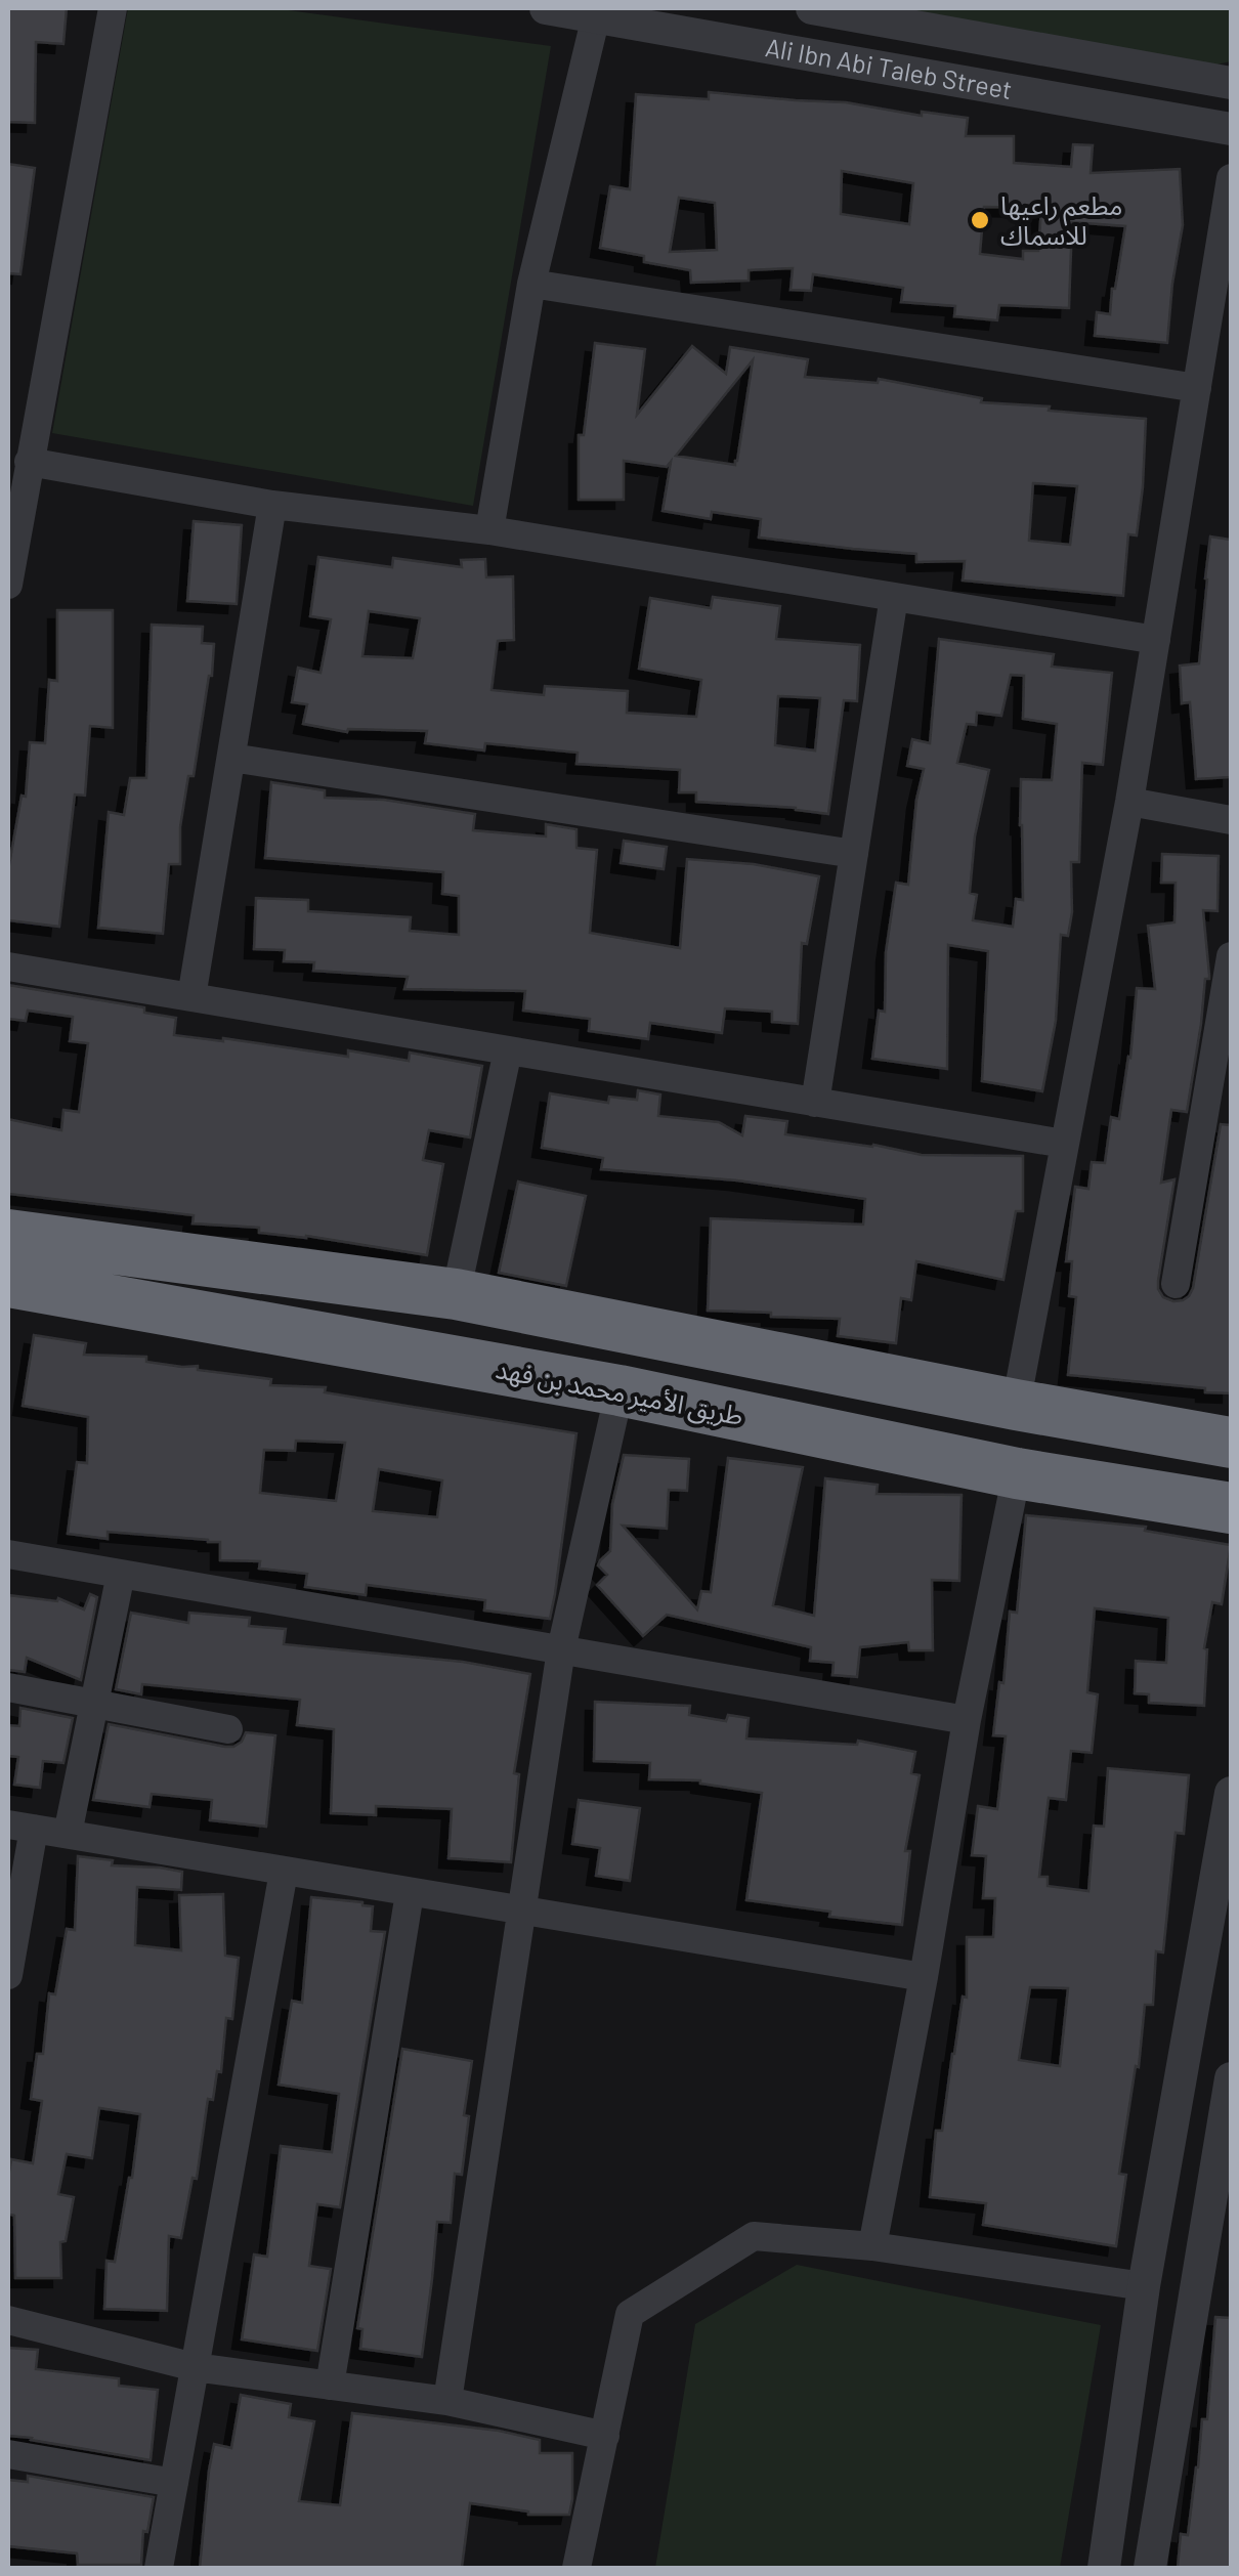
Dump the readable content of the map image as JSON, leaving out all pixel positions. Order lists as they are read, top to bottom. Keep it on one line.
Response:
{"streets":{"highway":["طريق الأمير محمد بن فهد"],"street":["Ali Ibn Abi Taleb Street"]},"places":["مطعم راعيها للاسماك"]}
